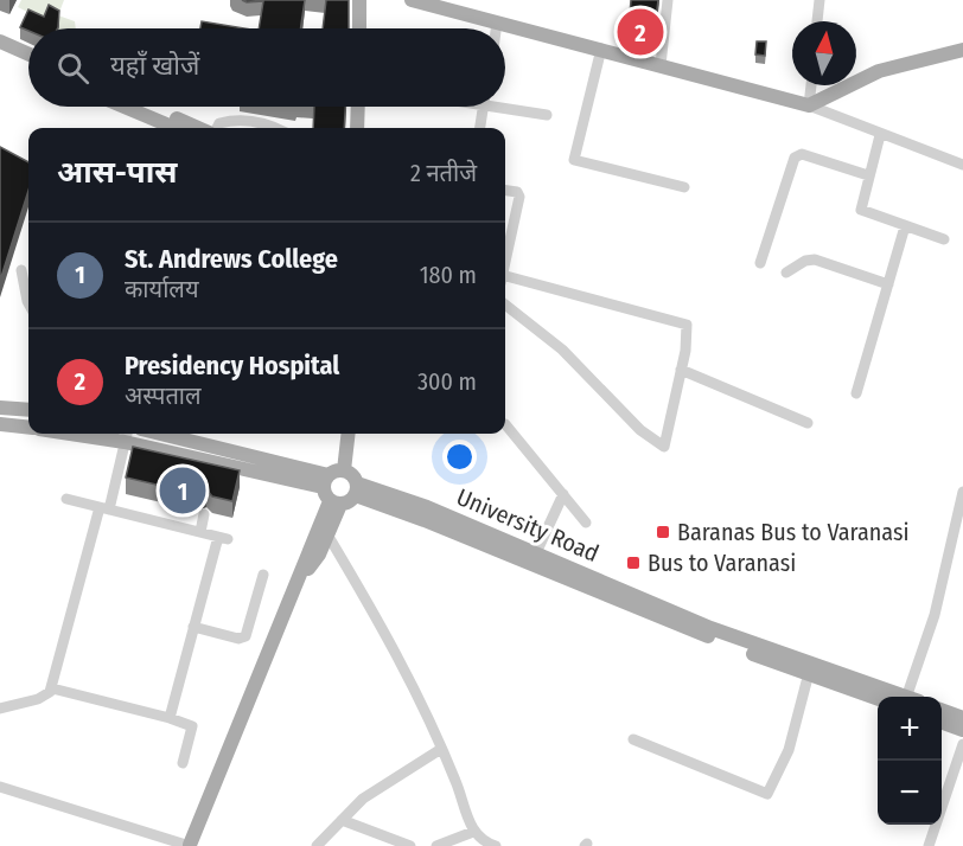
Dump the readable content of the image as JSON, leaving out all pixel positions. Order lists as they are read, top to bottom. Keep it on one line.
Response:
{"streets":{"main road":["University Road"]},"places":{"transit":["Baranas Bus to Varanasi","Bus to Varanasi"]},"north":"top","page":{"pins":["2","1"],"search":"यहाँ खोजें","heading":["आस-पास","2 नतीजे"],"list":[{"mark":"1","name":"St. Andrews College","note":"कार्यालय","value":"180 m"},{"mark":"2","name":"Presidency Hospital","note":"अस्पताल","value":"300 m"}],"map_buttons":["+","−"]}}
